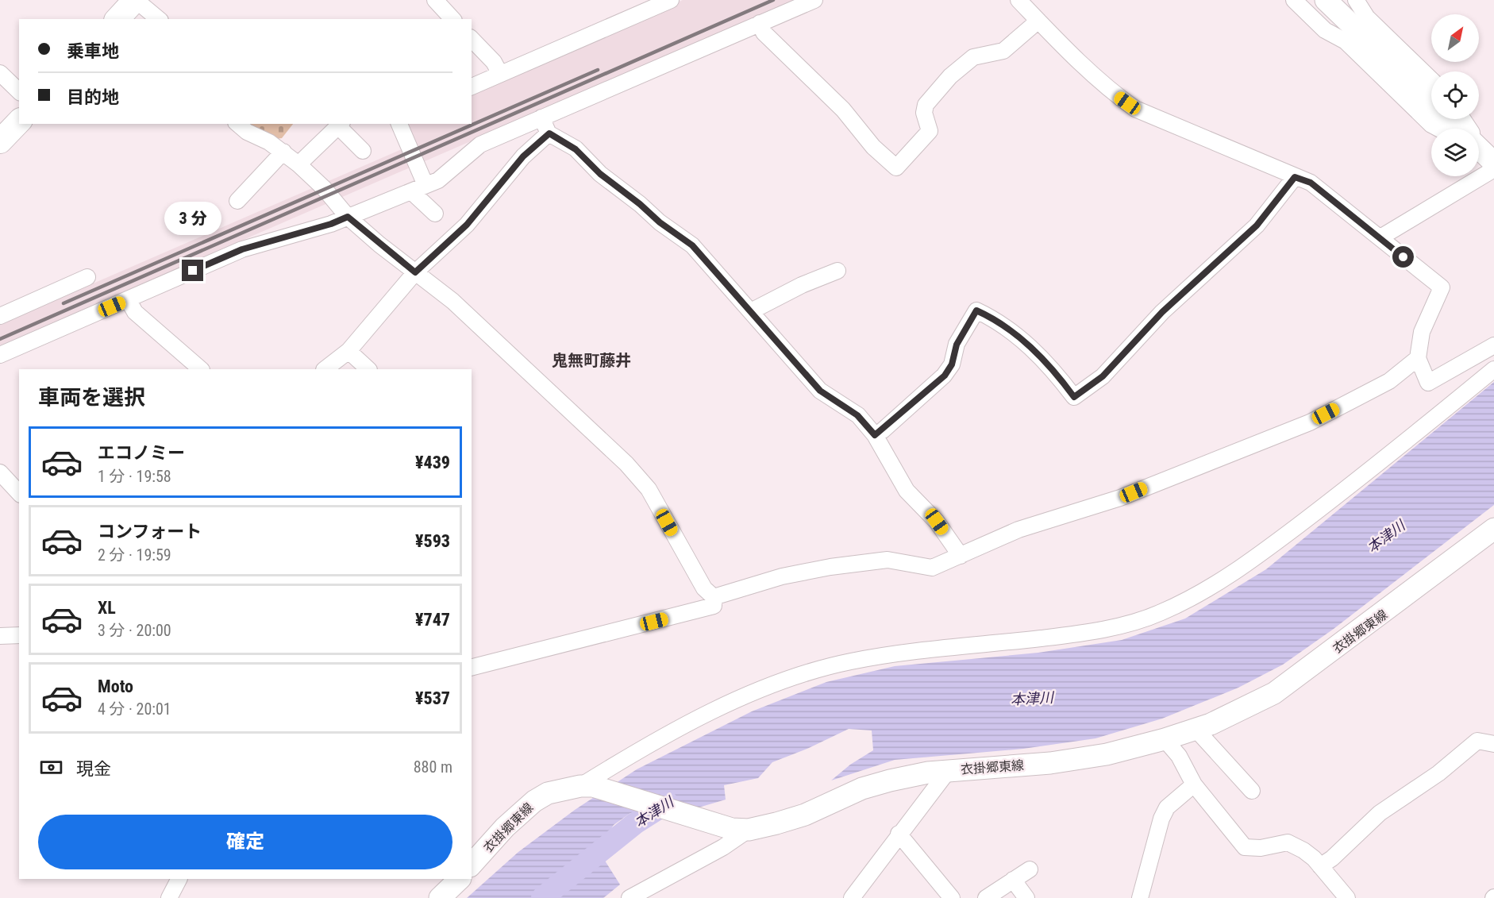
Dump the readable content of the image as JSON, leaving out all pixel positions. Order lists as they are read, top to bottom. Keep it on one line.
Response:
{"streets":{"main road":["衣掛郷東線"]},"districts":["鬼無町藤井"],"water":["本津川"],"north":"top right","page":{"banner":["乗車地","目的地"],"bubble":"3 分","heading":"車両を選択","list":[{"name":"エコノミー","note":"1 分 · 19:58","value":"¥439"},{"name":"コンフォート","note":"2 分 · 19:59","value":"¥593"},{"name":"XL","note":"3 分 · 20:00","value":"¥747"},{"name":"Moto","note":"4 分 · 20:01","value":"¥537"}],"pay":["現金","880 m"],"buttons":"確定"}}
